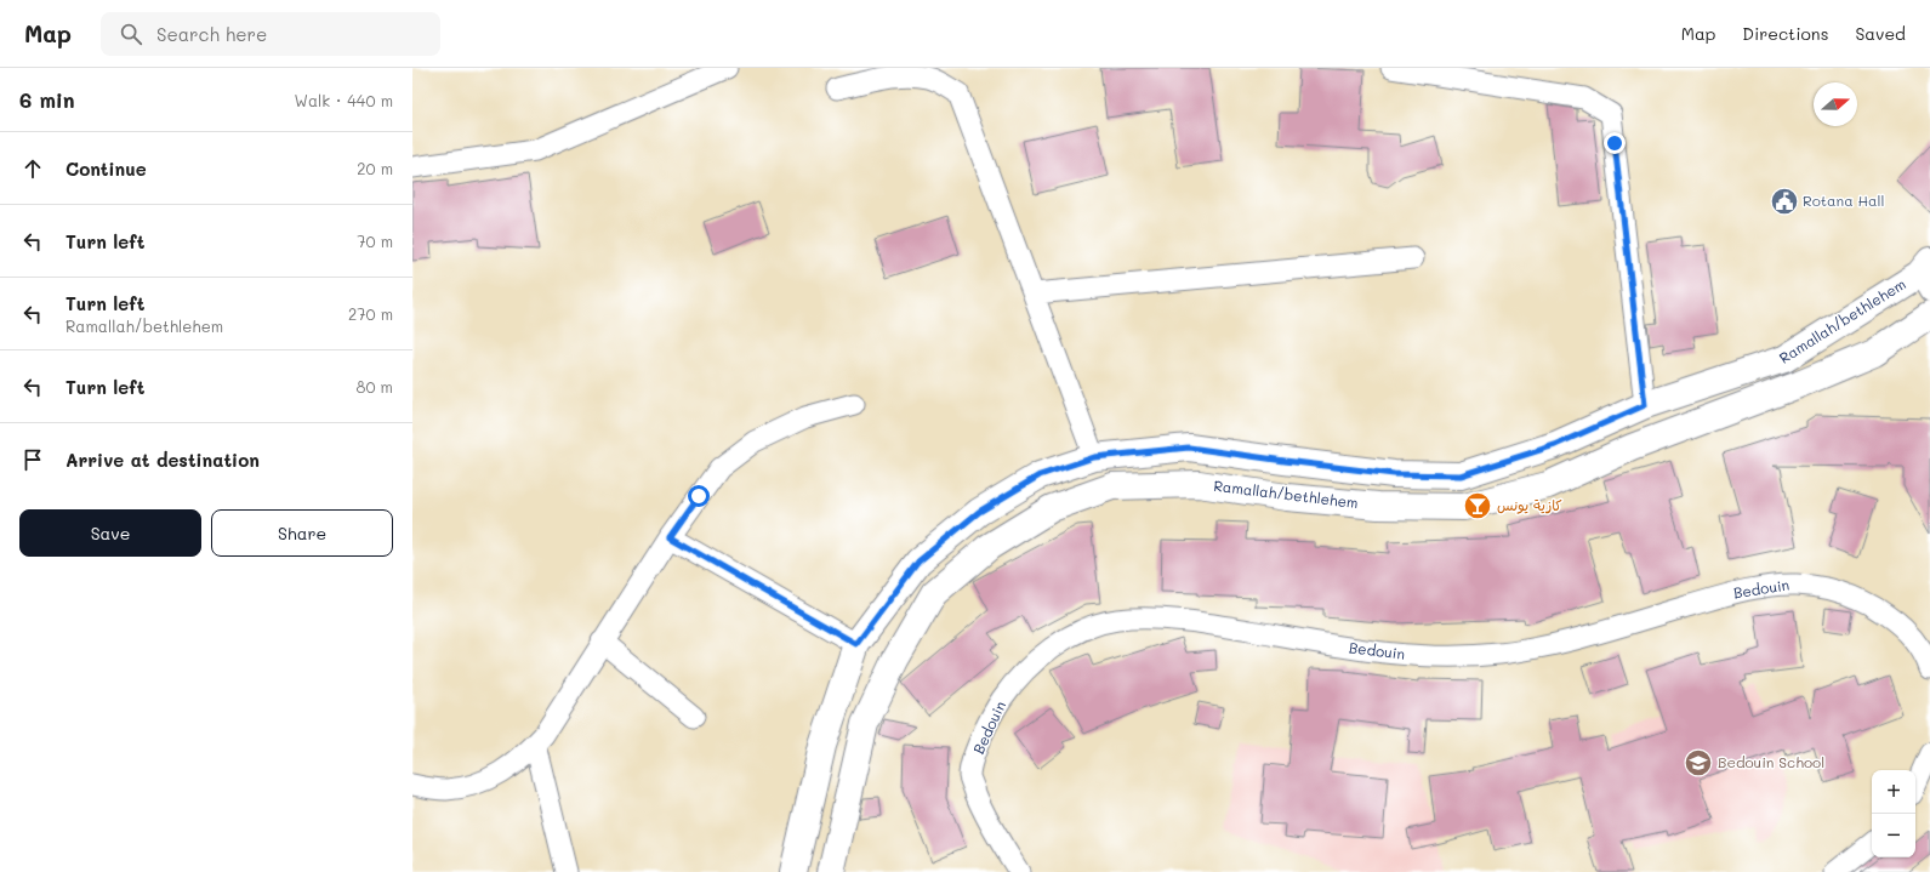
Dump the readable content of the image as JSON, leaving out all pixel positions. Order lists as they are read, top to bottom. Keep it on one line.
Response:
{"streets":{"main road":["Ramallah/bethlehem"],"street":["Bedouin"]},"places":{"public building":["Rotana Hall"],"bar":["كازية يونس"],"school or university":["Bedouin School"]},"north":"right","page":{"header":"Map","search":"Search here","nav":["Map","Directions","Saved"],"heading":["6 min","Walk · 440 m"],"list":[["Continue","20 m"],["Turn left","70 m"],["Turn left","Ramallah/bethlehem","270 m"],["Turn left","80 m"],"Arrive at destination"],"buttons":["Save","Share"],"map_buttons":["+","−"]}}
